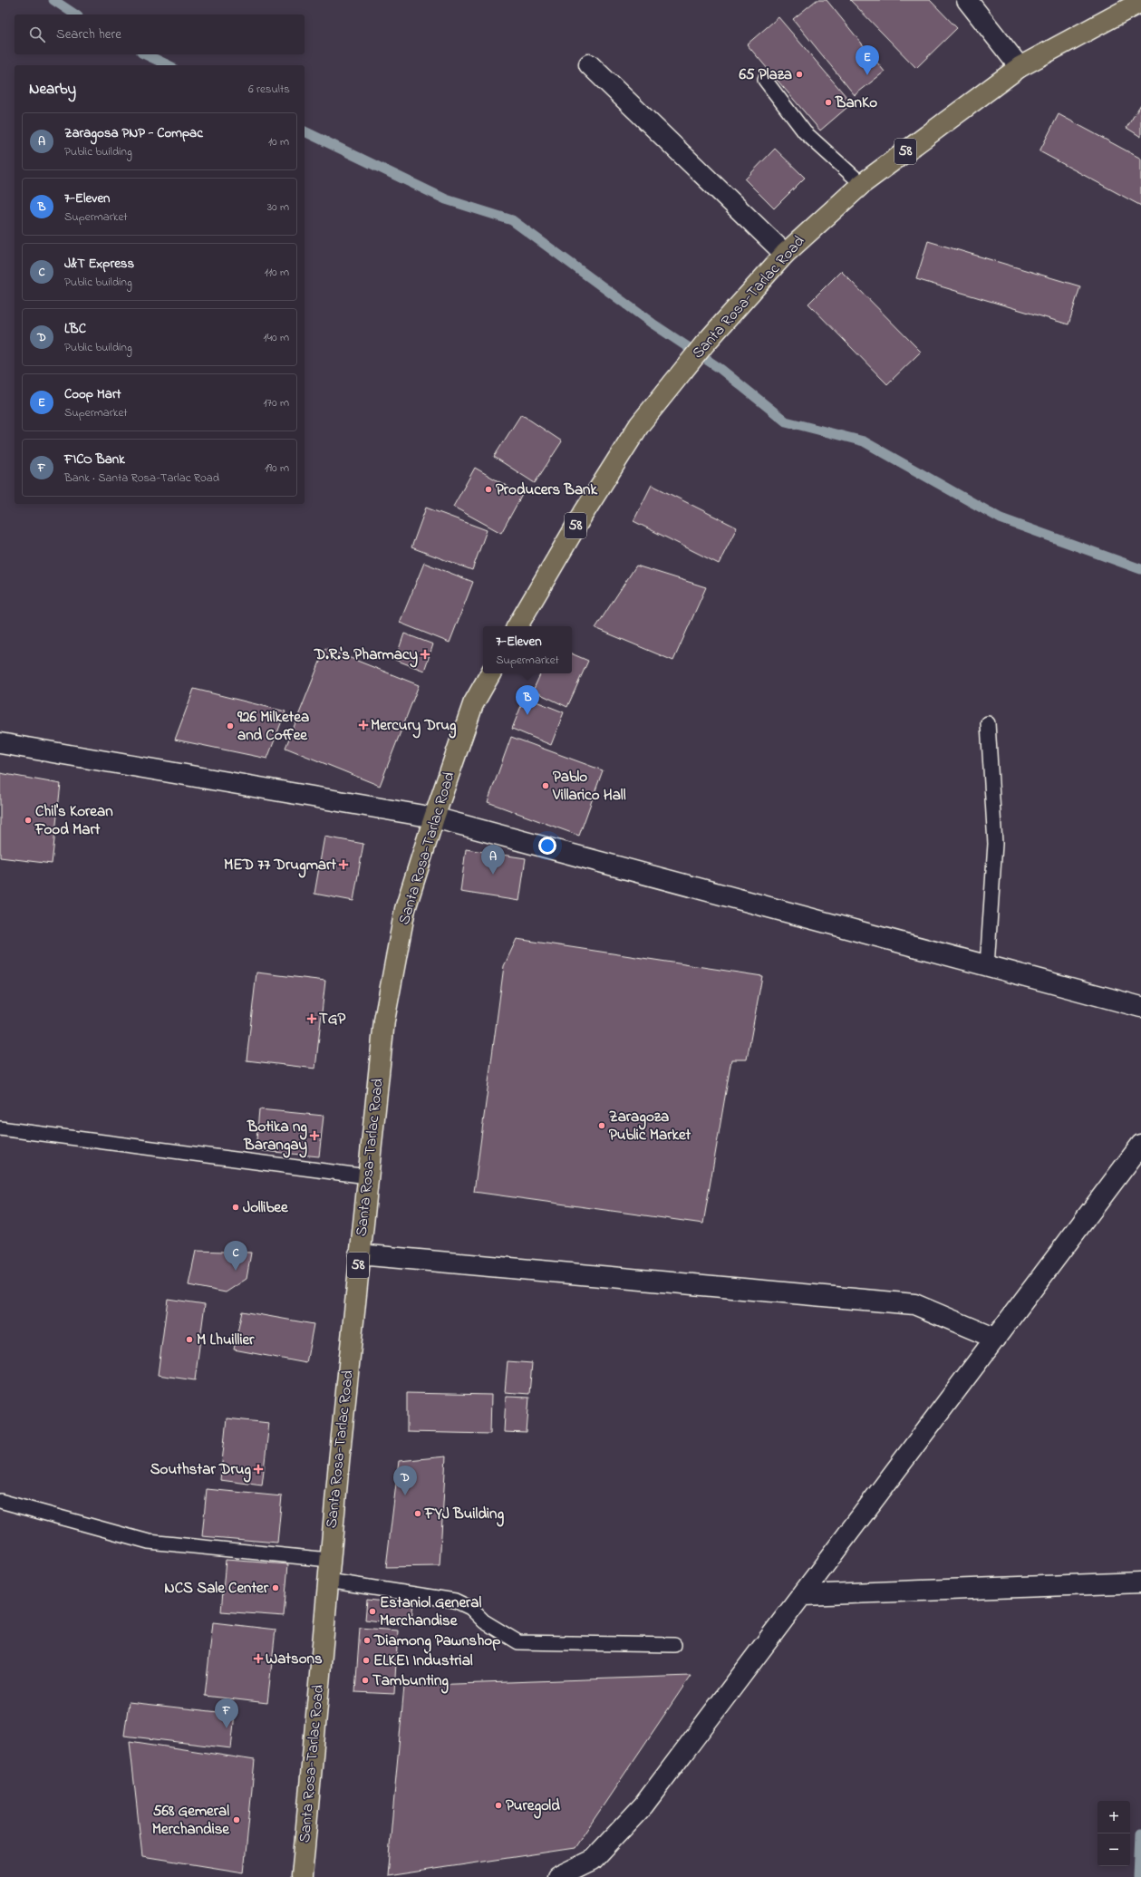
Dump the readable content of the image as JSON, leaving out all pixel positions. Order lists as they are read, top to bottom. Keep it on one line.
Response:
{"streets":{"highway":["58","Santa Rosa-Tarlac Road"]},"places":{"other":["65 Plaza","BanKo","Producers Bank","926 Milketea and Coffee","Pablo Villarico Hall","Chil's Korean Food Mart","Zaragoza Public Market","Jollibee","M Lhuillier","FYJ Building","NCS Sale Center","Estaniol General Merchandise","Diamong Pawnshop","ELKEI Industrial","Tambunting","Puregold","568 Gemeral Merchandise"],"health":["D.R.'s Pharmacy","Mercury Drug","MED 77 Drugmart","TGP","Botika ng Barangay","Southstar Drug","Watsons"]},"page":{"search":"Search here","pins":["E","B","A","C","D","F"],"heading":["Nearby","6 results"],"list":[{"mark":"A","name":"Zaragosa PNP - Compac","note":"Public building","value":"10 m"},{"mark":"B","name":"7-Eleven","note":"Supermarket","value":"30 m"},{"mark":"C","name":"J&T Express","note":"Public building","value":"110 m"},{"mark":"D","name":"LBC","note":"Public building","value":"140 m"},{"mark":"E","name":"Coop Mart","note":"Supermarket","value":"170 m"},{"mark":"F","name":"FICO Bank","note":"Bank · Santa Rosa-Tarlac Road","value":"190 m"}],"popup":["7-Eleven","Supermarket"],"map_buttons":["+","−"]}}
